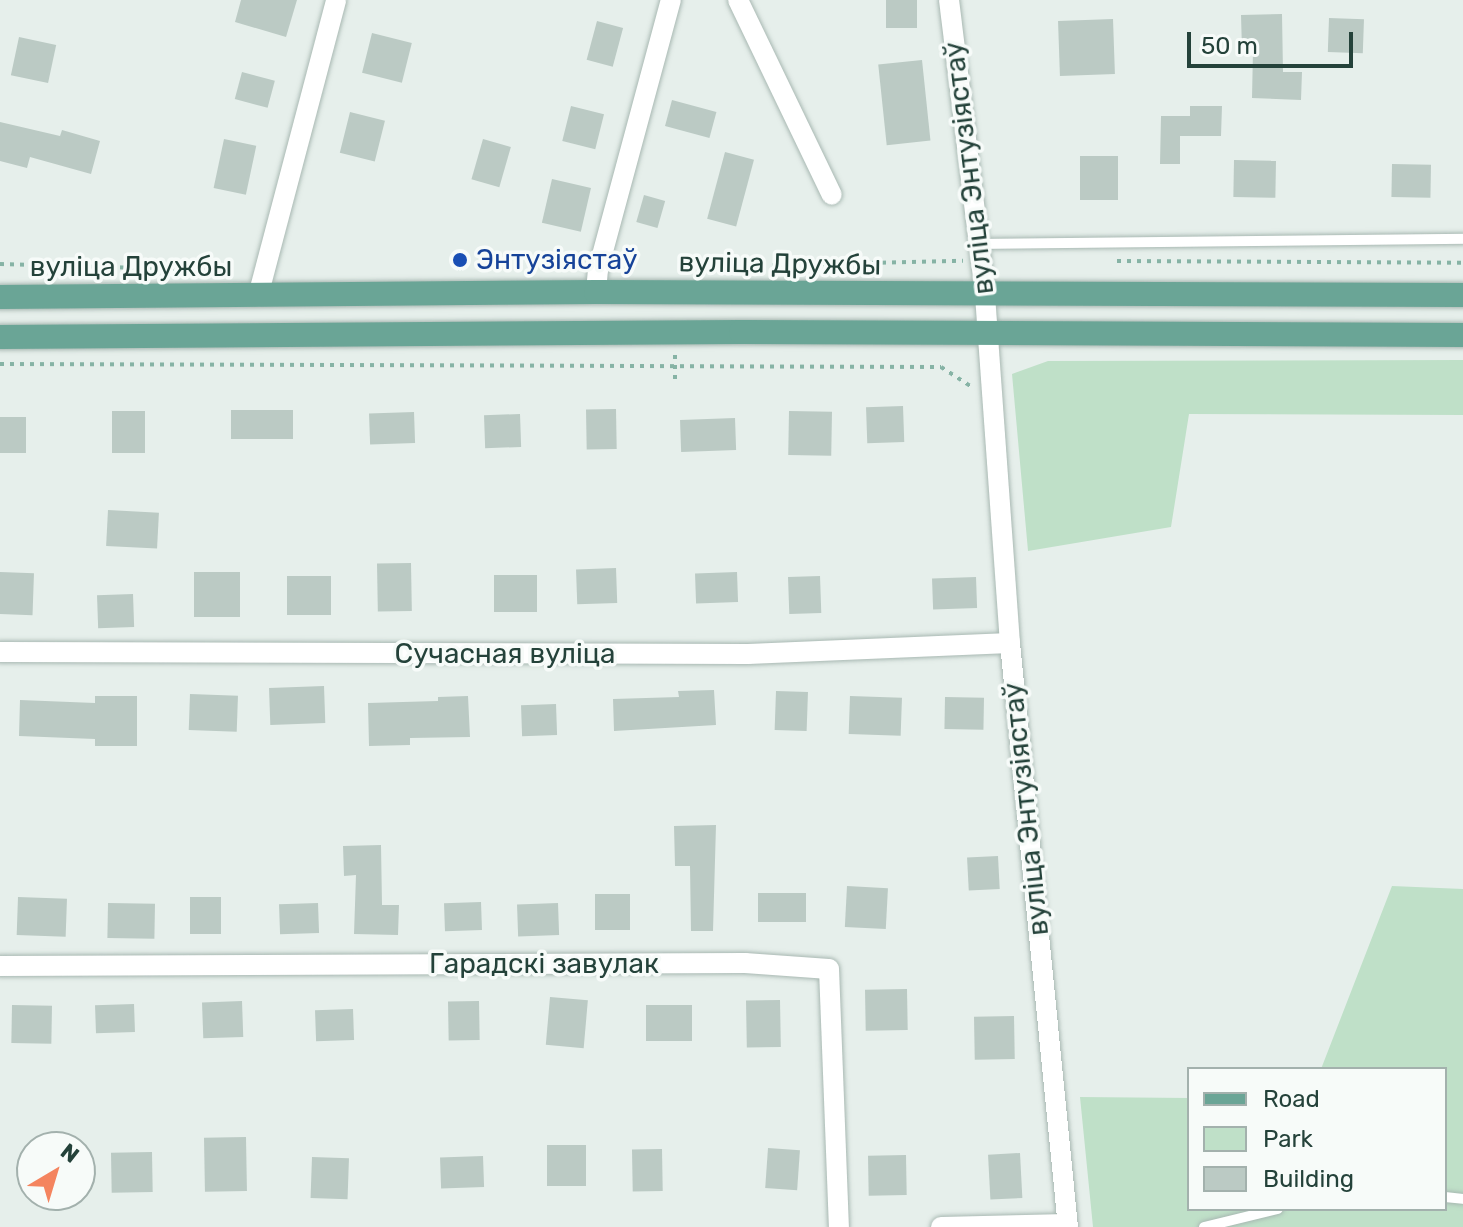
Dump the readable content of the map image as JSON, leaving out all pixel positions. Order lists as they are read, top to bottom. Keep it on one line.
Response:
{"streets":{"main road":["вуліца Дружбы"],"street":["вуліца Энтузіястаў","Сучасная вуліца","Гарадскі завулак"]},"crossings":[["вуліца Энтузіястаў","вуліца Дружбы"],["вуліца Энтузіястаў","Сучасная вуліца"]],"places":["Энтузіястаў"],"legend":["Road","Park","Building"],"scale_bar":"50 m","north":"top right"}
